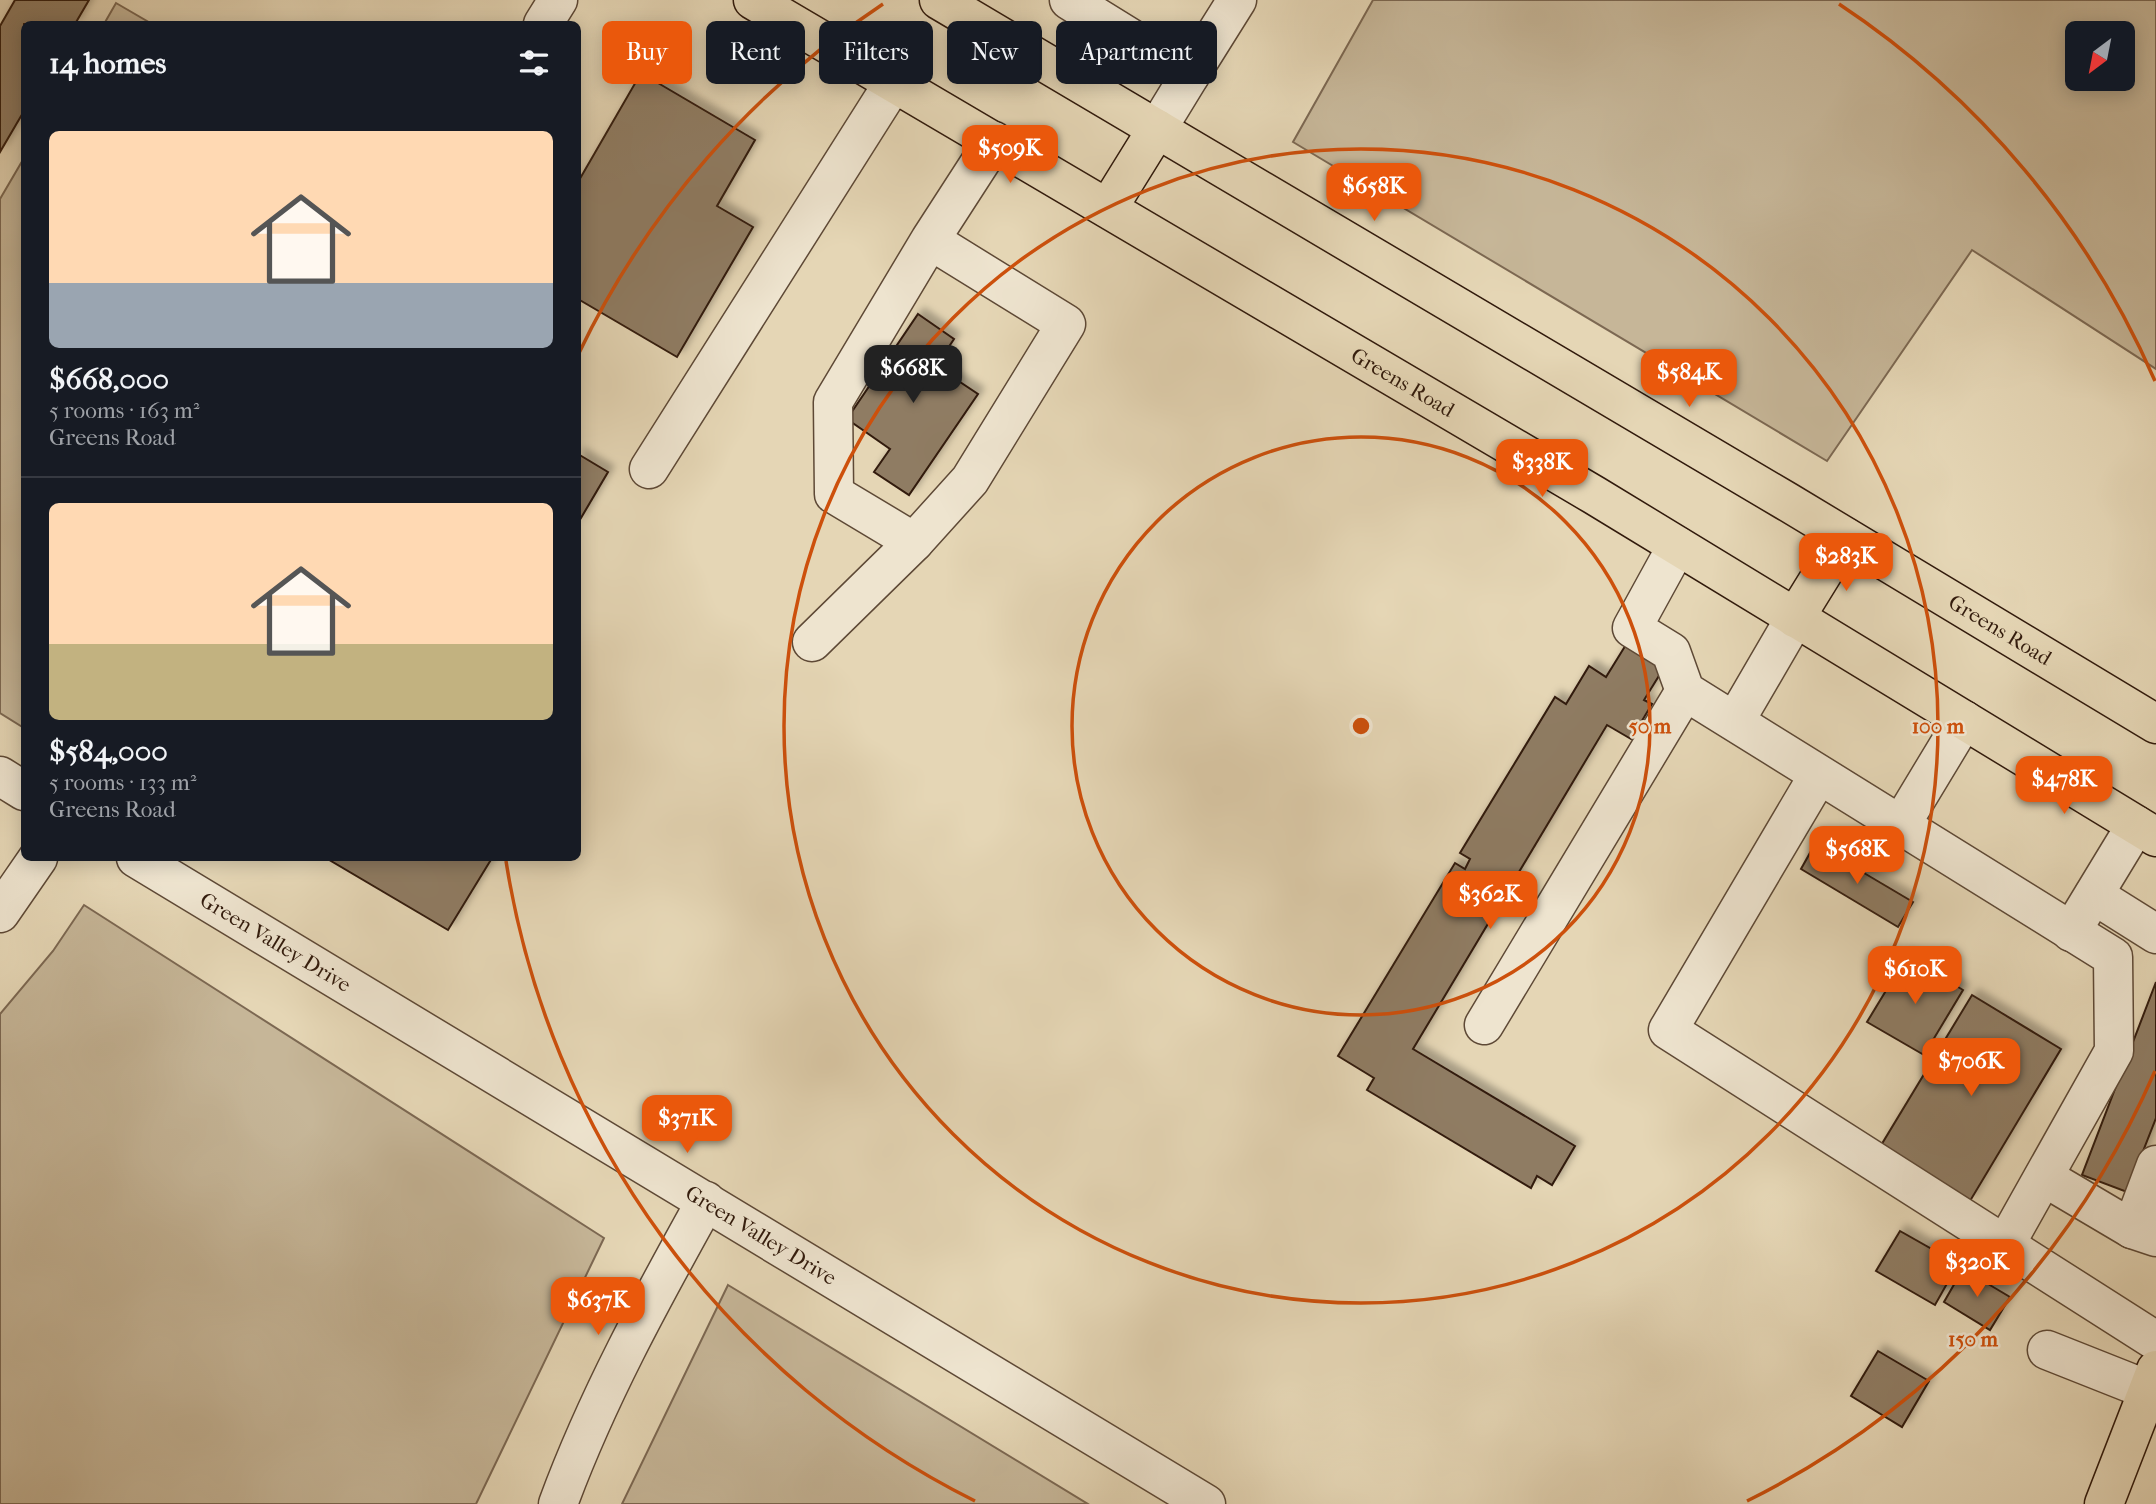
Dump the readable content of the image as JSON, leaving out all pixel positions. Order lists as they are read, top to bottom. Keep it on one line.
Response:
{"streets":{"main road":["Greens Road"],"street":["Green Valley Drive"]},"north":"bottom left","page":{"chip":["Buy","Rent","Filters","New","Apartment"],"heading":"14 homes","list":[{"name":"$668,000","note":"5 rooms · 163 m² · Greens Road"},{"name":"$584,000","note":"5 rooms · 133 m² · Greens Road"}],"price":["$509K","$658K","$668K","$584K","$338K","$283K","$478K","$568K","$362K","$610K","$706K","$371K","$320K","$637K"]},"rings":["50 m","100 m","150 m"]}
